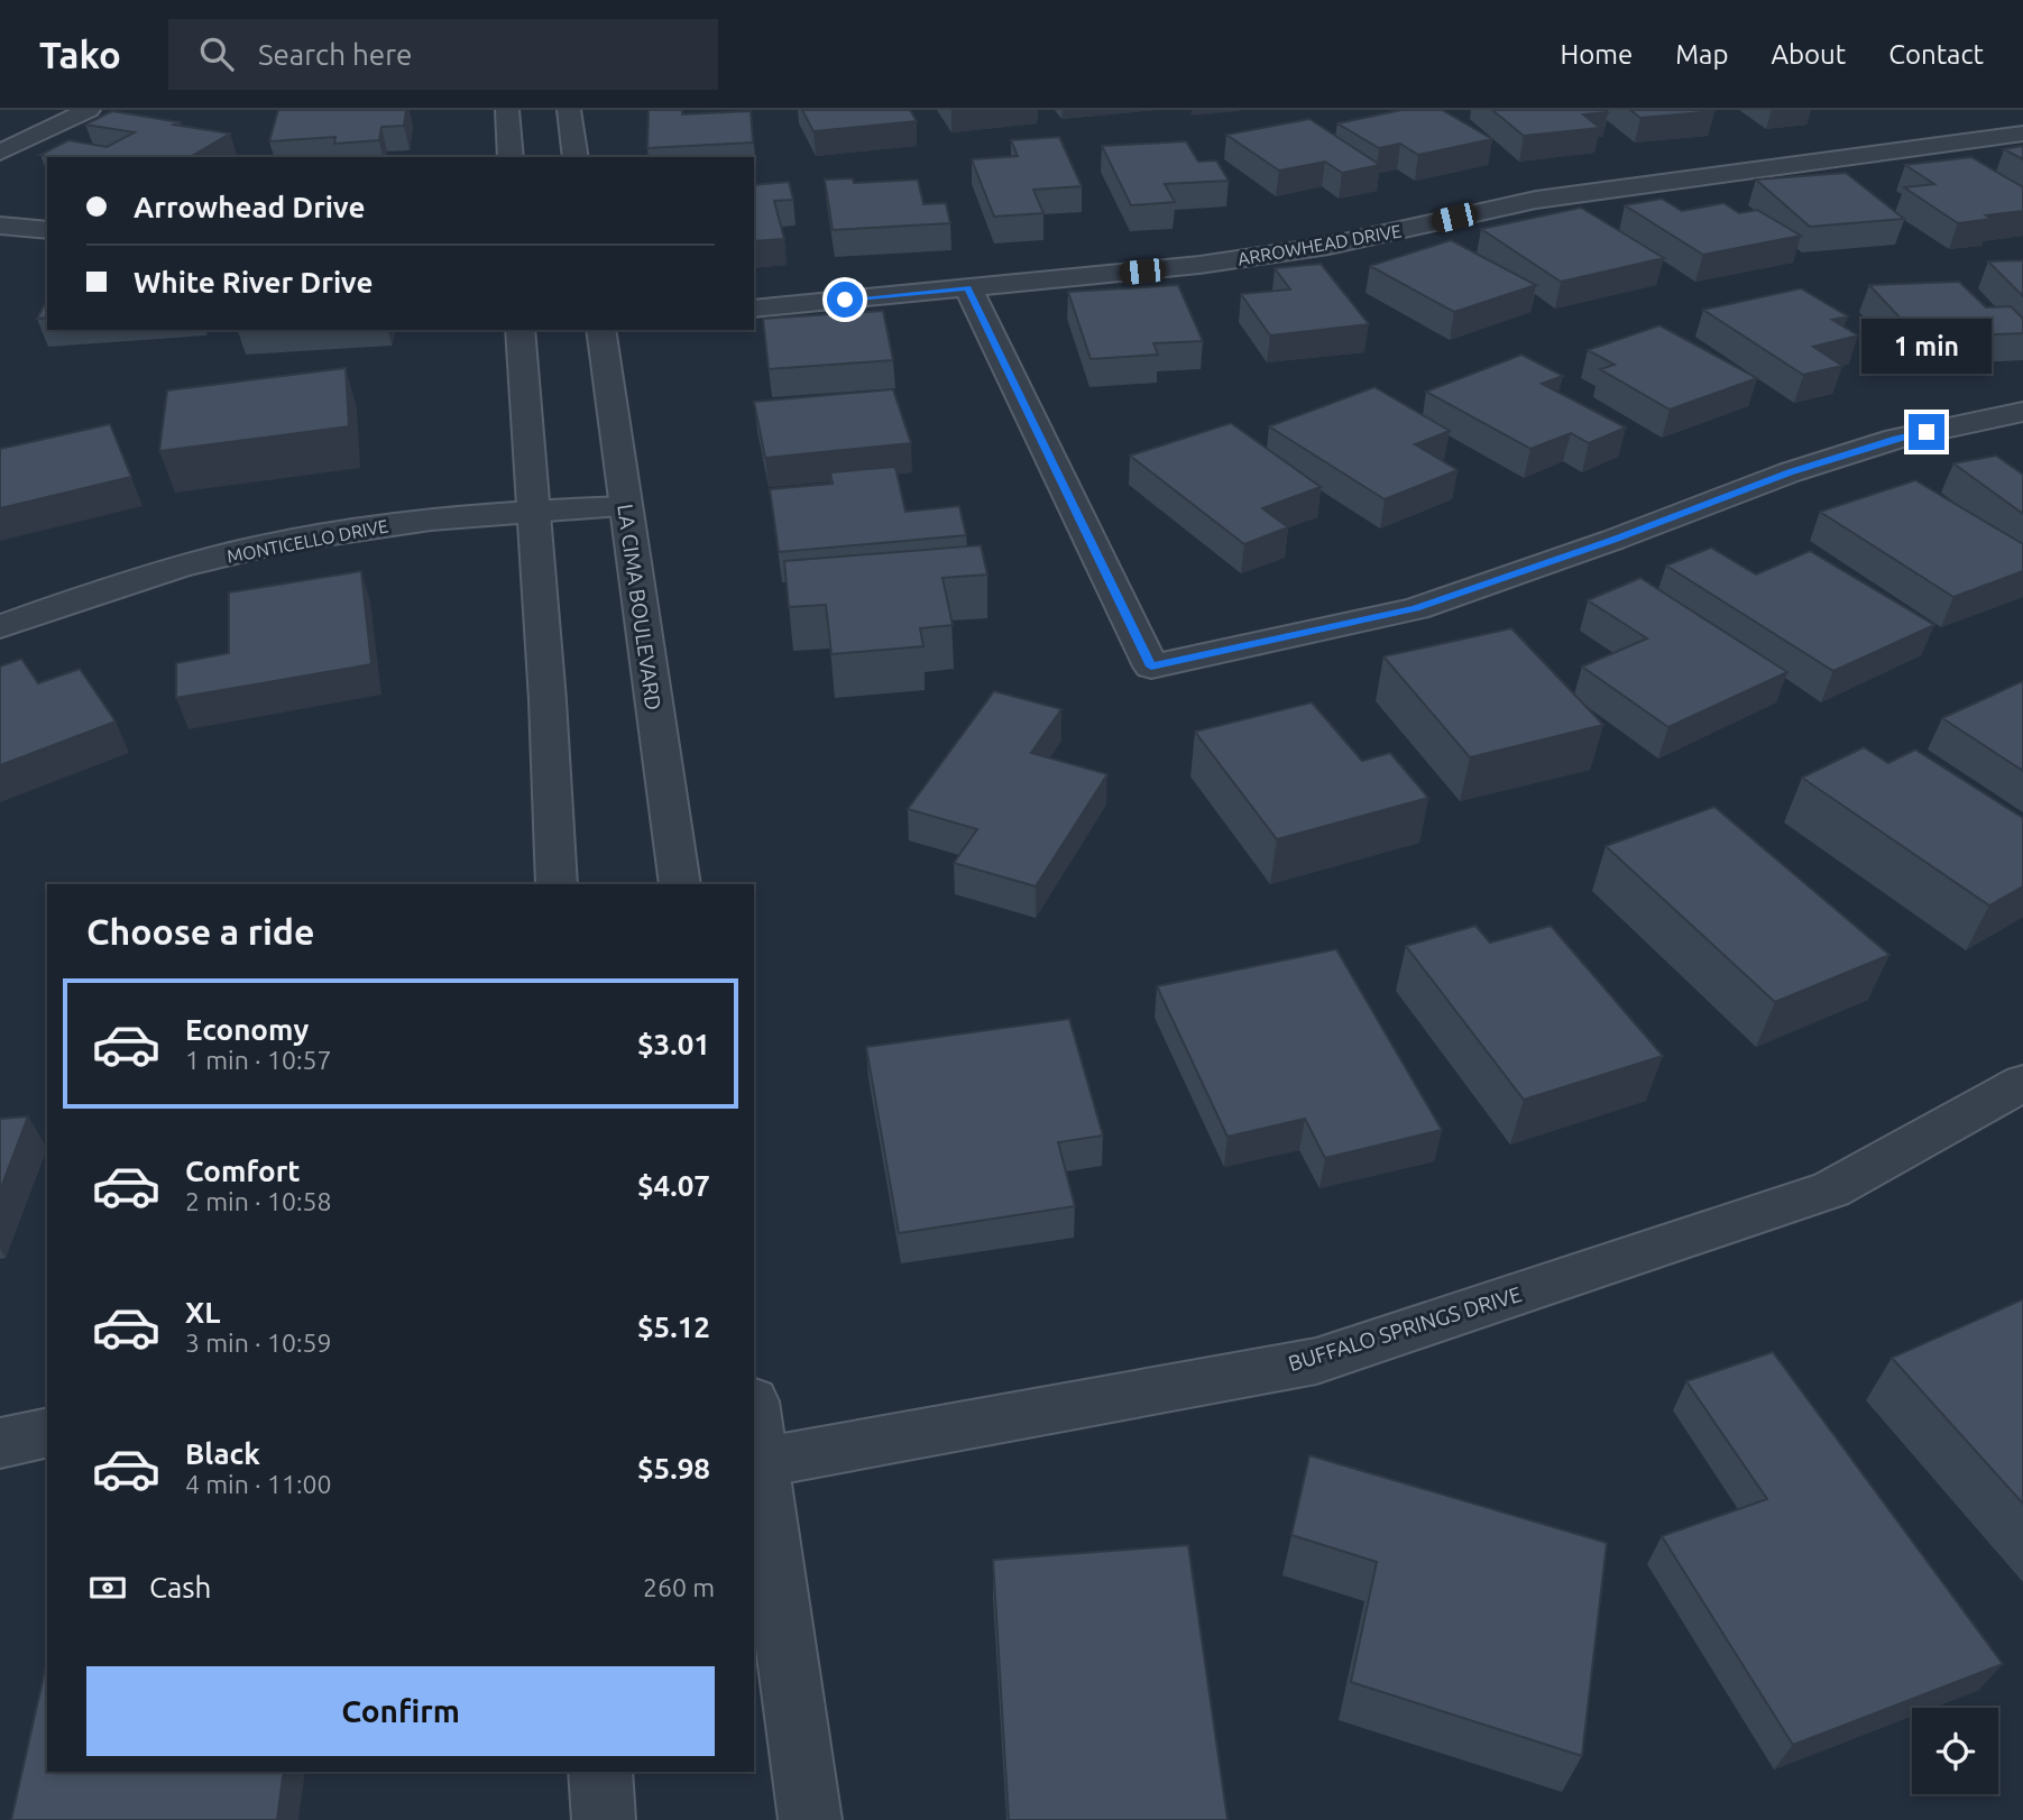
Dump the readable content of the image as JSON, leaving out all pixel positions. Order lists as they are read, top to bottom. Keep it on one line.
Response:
{"streets":{"street":["ARROWHEAD DRIVE","MONTICELLO DRIVE","LA CIMA BOULEVARD","BUFFALO SPRINGS DRIVE"]},"crossings":[["MONTICELLO DRIVE","LA CIMA BOULEVARD"]],"page":{"header":"Tako","search":"Search here","nav":["Home","Map","About","Contact"],"banner":["Arrowhead Drive","White River Drive"],"bubble":"1 min","heading":"Choose a ride","list":[{"name":"Economy","note":"1 min · 10:57","value":"$3.01"},{"name":"Comfort","note":"2 min · 10:58","value":"$4.07"},{"name":"XL","note":"3 min · 10:59","value":"$5.12"},{"name":"Black","note":"4 min · 11:00","value":"$5.98"}],"pay":["Cash","260 m"],"buttons":"Confirm"}}
